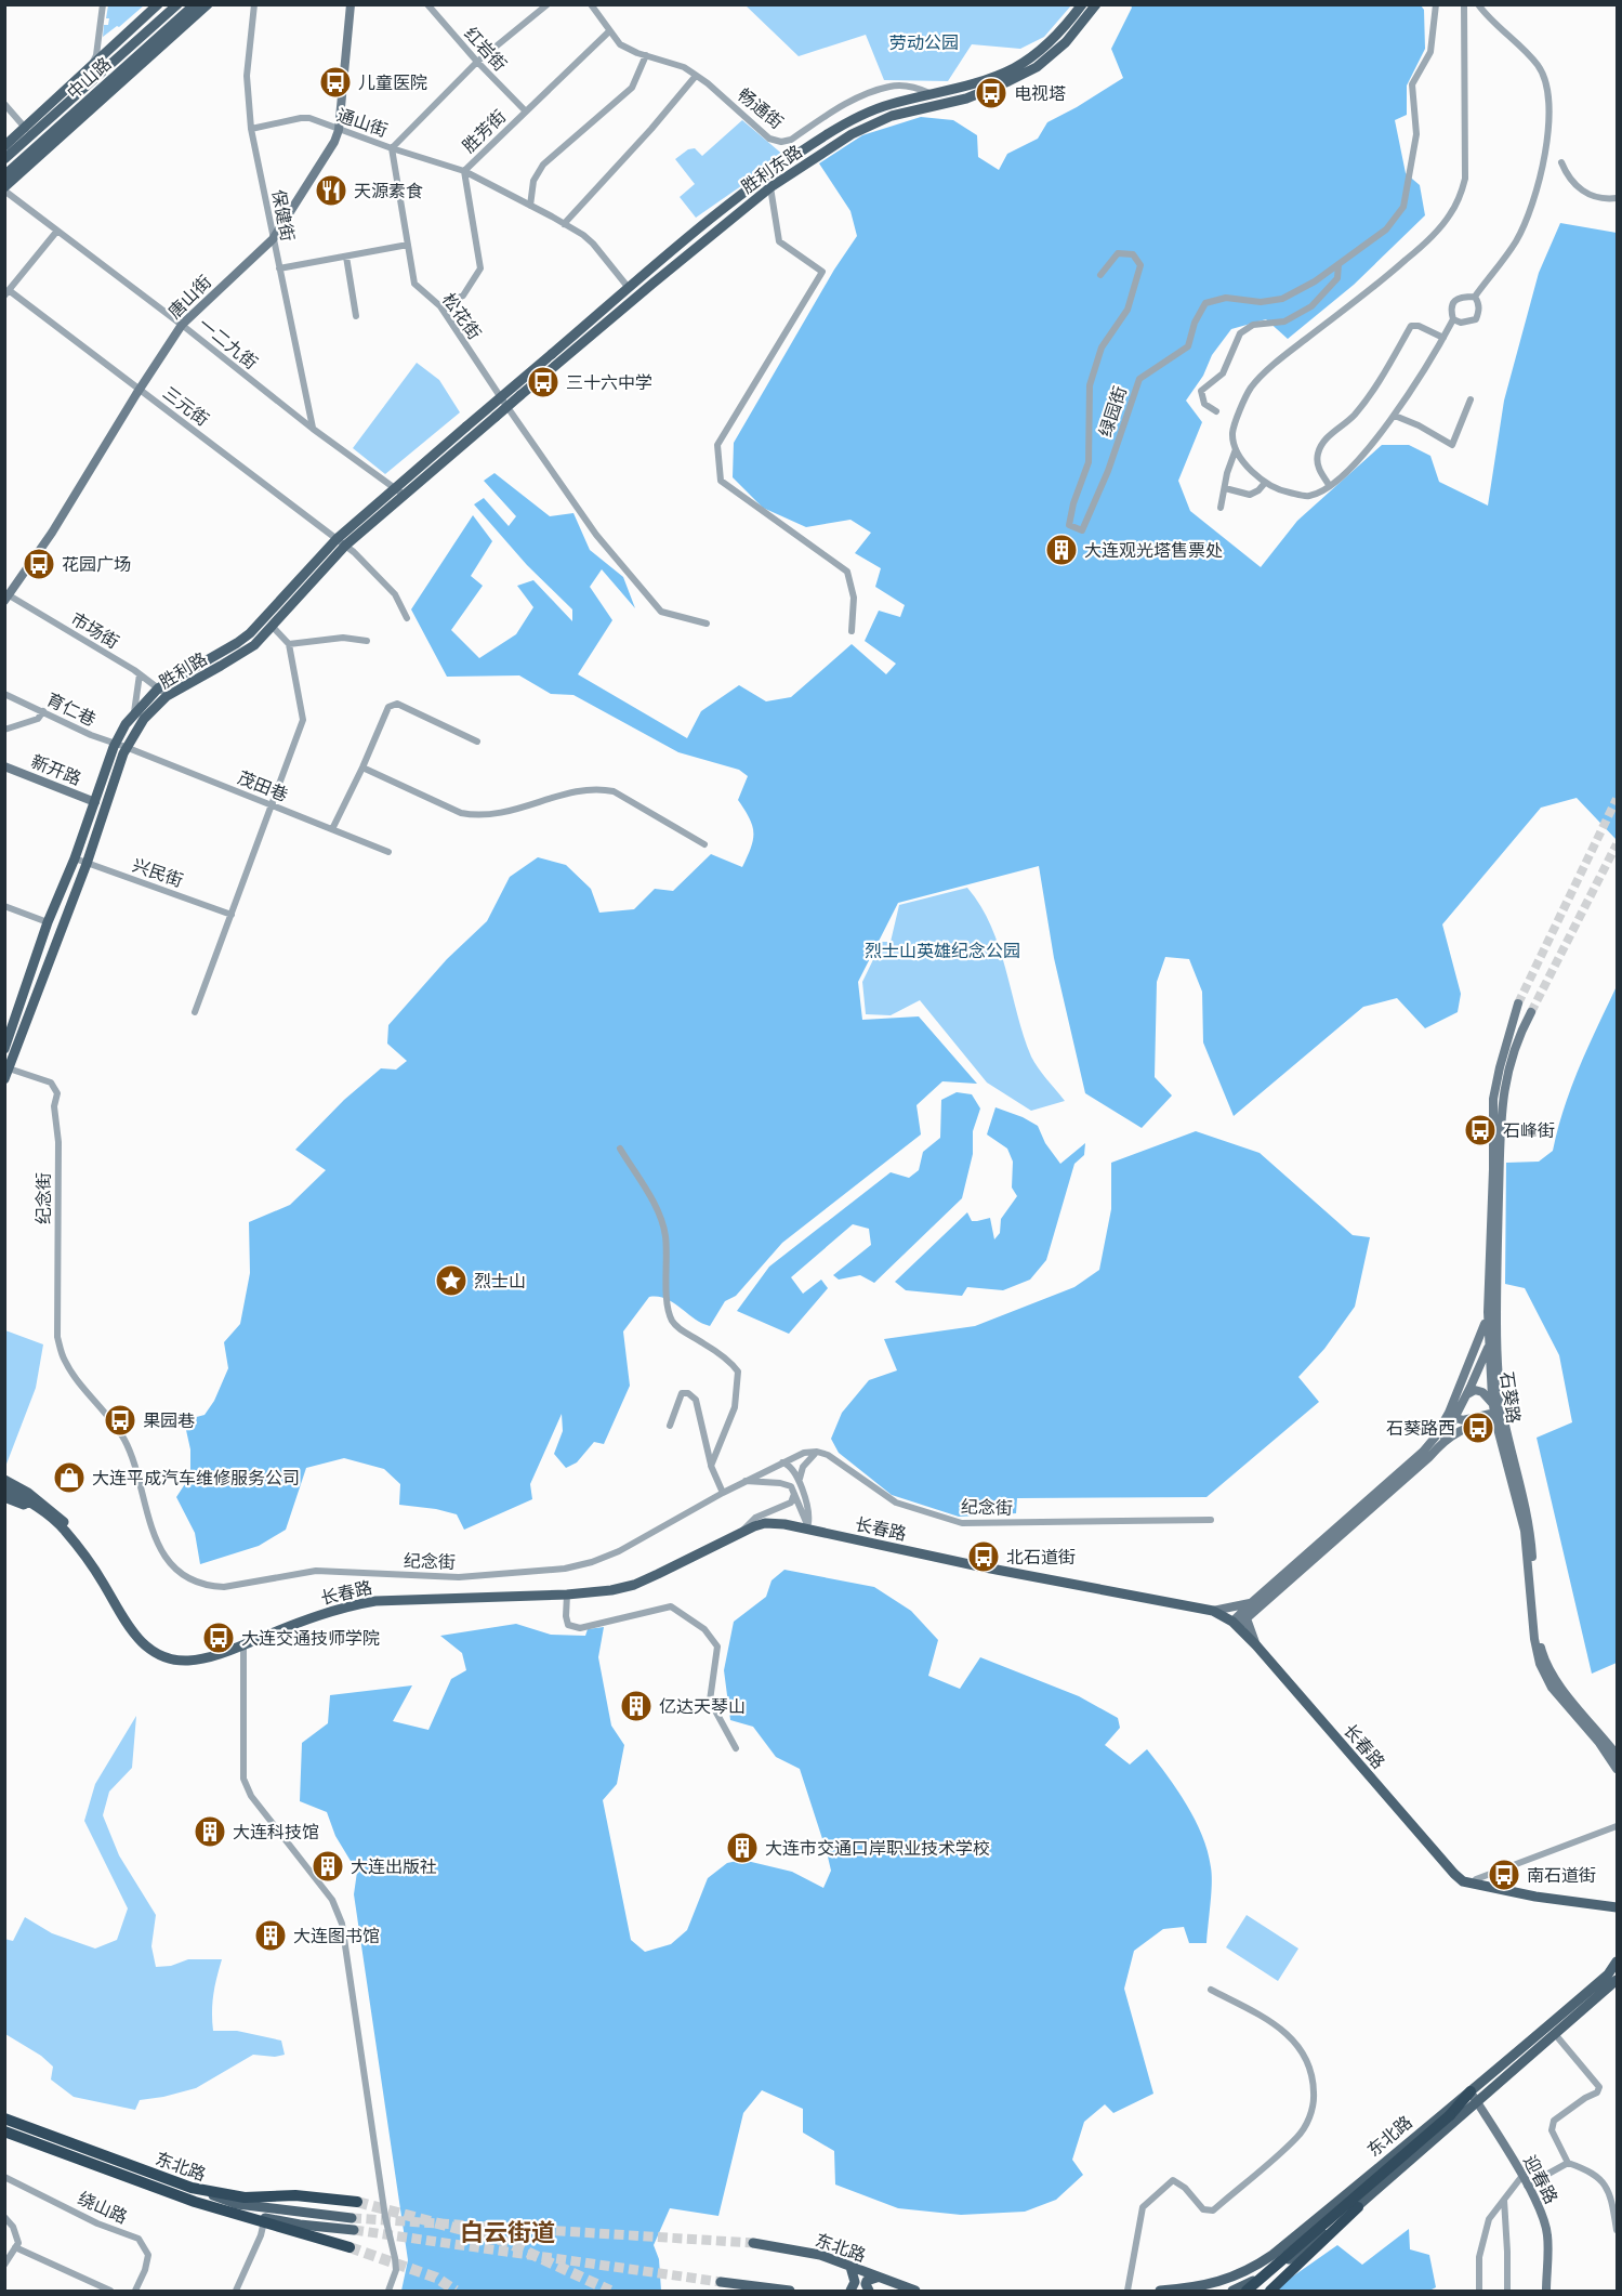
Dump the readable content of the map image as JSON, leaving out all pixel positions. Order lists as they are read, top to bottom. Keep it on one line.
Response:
{"streets":{"highway":["东北路"],"main road":["中山路","胜利东路","唐山街","胜利路","新开路","石葵路","长春路","迎春路"],"street":["红岩街","畅通街","通山街","胜芳街","保健街","松花街","一二九街","三元街","绿园街","市场街","育仁巷","茂田巷","兴民街","纪念街","绕山路"]},"crossings":[["红岩街","胜芳街"],["畅通街","胜芳街"],["畅通街","胜利路"],["通山街","胜芳街"],["通山街","保健街"],["通山街","唐山街"],["通山街","松花街"],["通山街","胜利路"],["胜芳街","松花街"],["胜利东路","胜利路"],["保健街","唐山街"],["保健街","一二九街"],["唐山街","一二九街"],["唐山街","三元街"],["唐山街","市场街"],["一二九街","胜利路"],["三元街","胜利路"],["市场街","胜利路"],["胜利路","育仁巷"],["胜利路","新开路"],["胜利路","茂田巷"],["胜利路","兴民街"],["胜利路","纪念街"],["育仁巷","茂田巷"],["东北路","迎春路"]],"districts":["白云街道"],"parks":["劳动公园","烈士山英雄纪念公园"],"places":{"bus stop":["儿童医院","电视塔","三十六中学","花园广场","石峰街","果园巷","石葵路西","北石道街","大连交通技师学院","南石道街"],"restaurant":["天源素食"],"building":["大连观光塔售票处","亿达天琴山","大连科技馆","大连市交通口岸职业技术学校","大连出版社","大连图书馆"],"place":["烈士山"],"shop":["大连平成汽车维修服务公司"]}}
